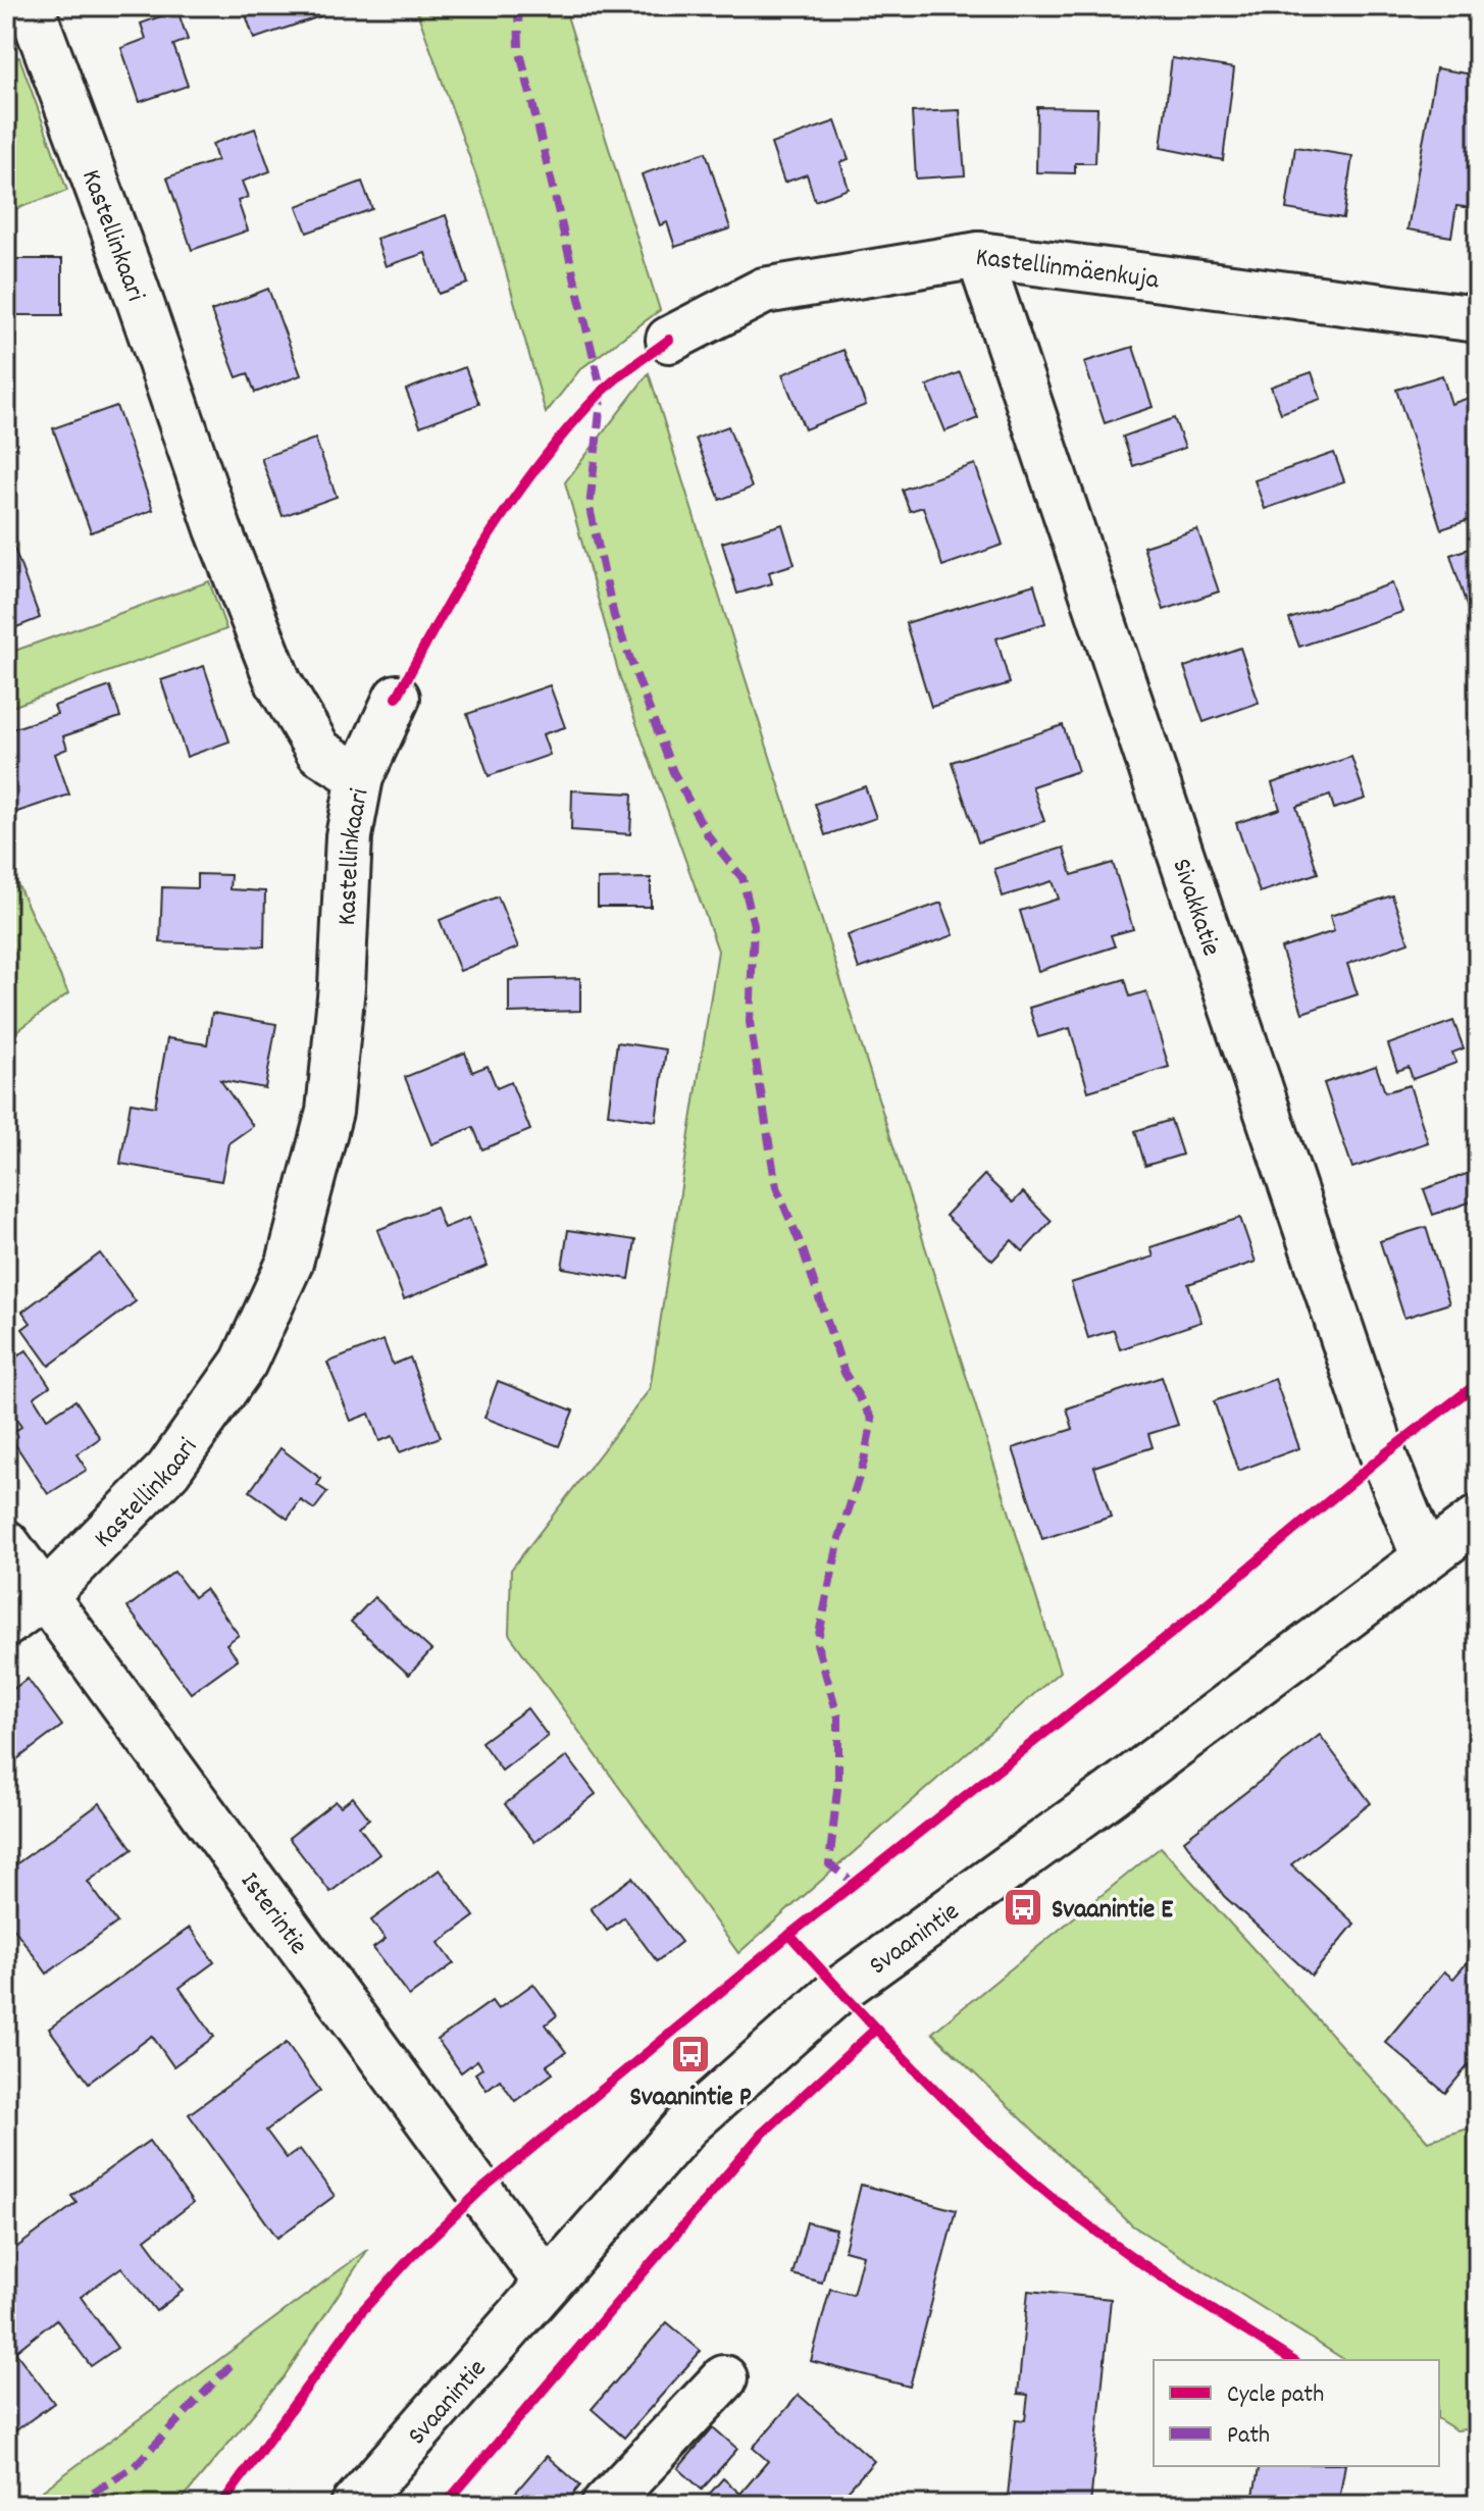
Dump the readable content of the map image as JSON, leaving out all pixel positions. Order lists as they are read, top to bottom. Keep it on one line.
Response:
{"streets":{"street":["Kastellinkaari","Kastellinmäenkuja","Sivakkatie","Isterintie","Svaanintie"]},"crossings":[["Kastellinkaari","Isterintie"],["Kastellinmäenkuja","Sivakkatie"],["Sivakkatie","Svaanintie"],["Isterintie","Svaanintie"]],"places":{"bus stop":["Svaanintie E","Svaanintie P"]},"legend":["Cycle path","Path"]}
